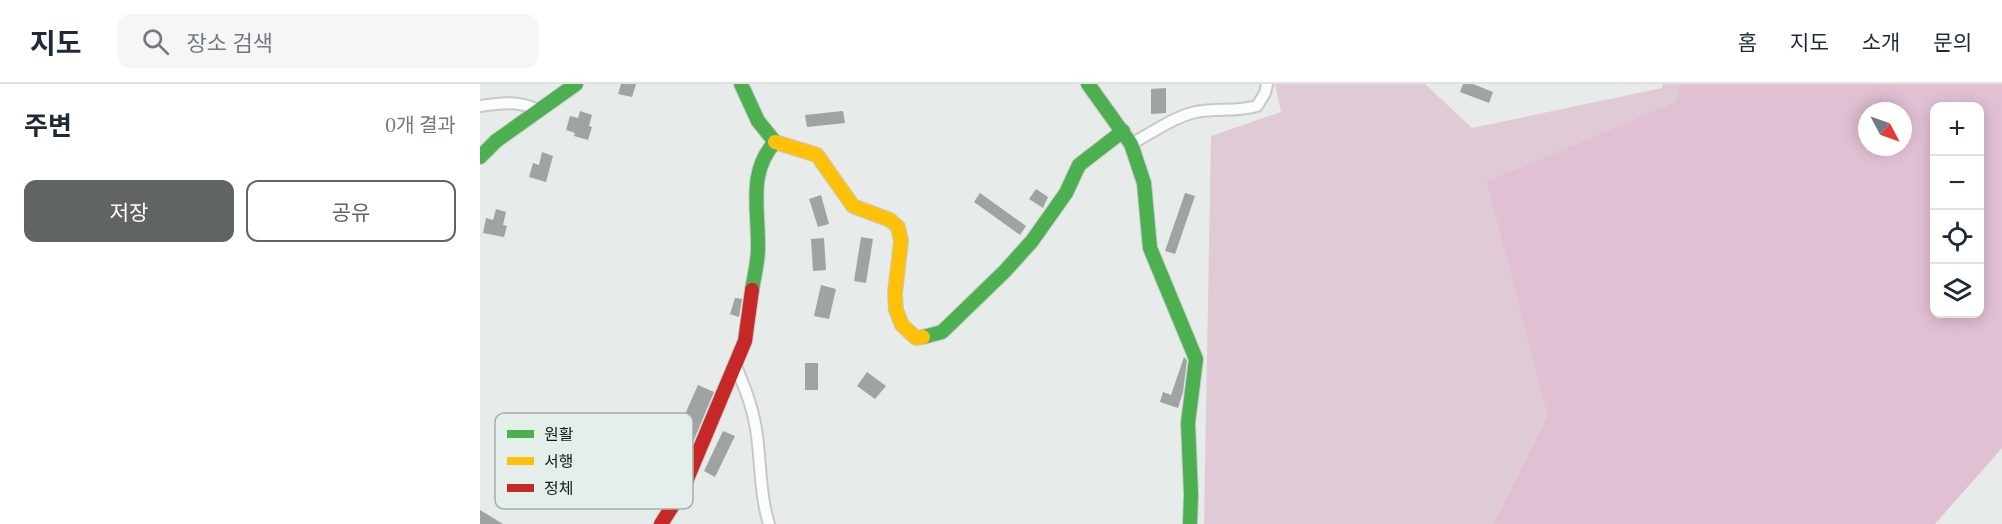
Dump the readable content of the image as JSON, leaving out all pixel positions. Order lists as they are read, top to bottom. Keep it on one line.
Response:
{"legend":["원활","서행","정체"],"north":"bottom right","page":{"header":"지도","search":"장소 검색","nav":["홈","지도","소개","문의"],"heading":["주변","0개 결과"],"map_buttons":["+","−"],"buttons":["저장","공유"]}}
